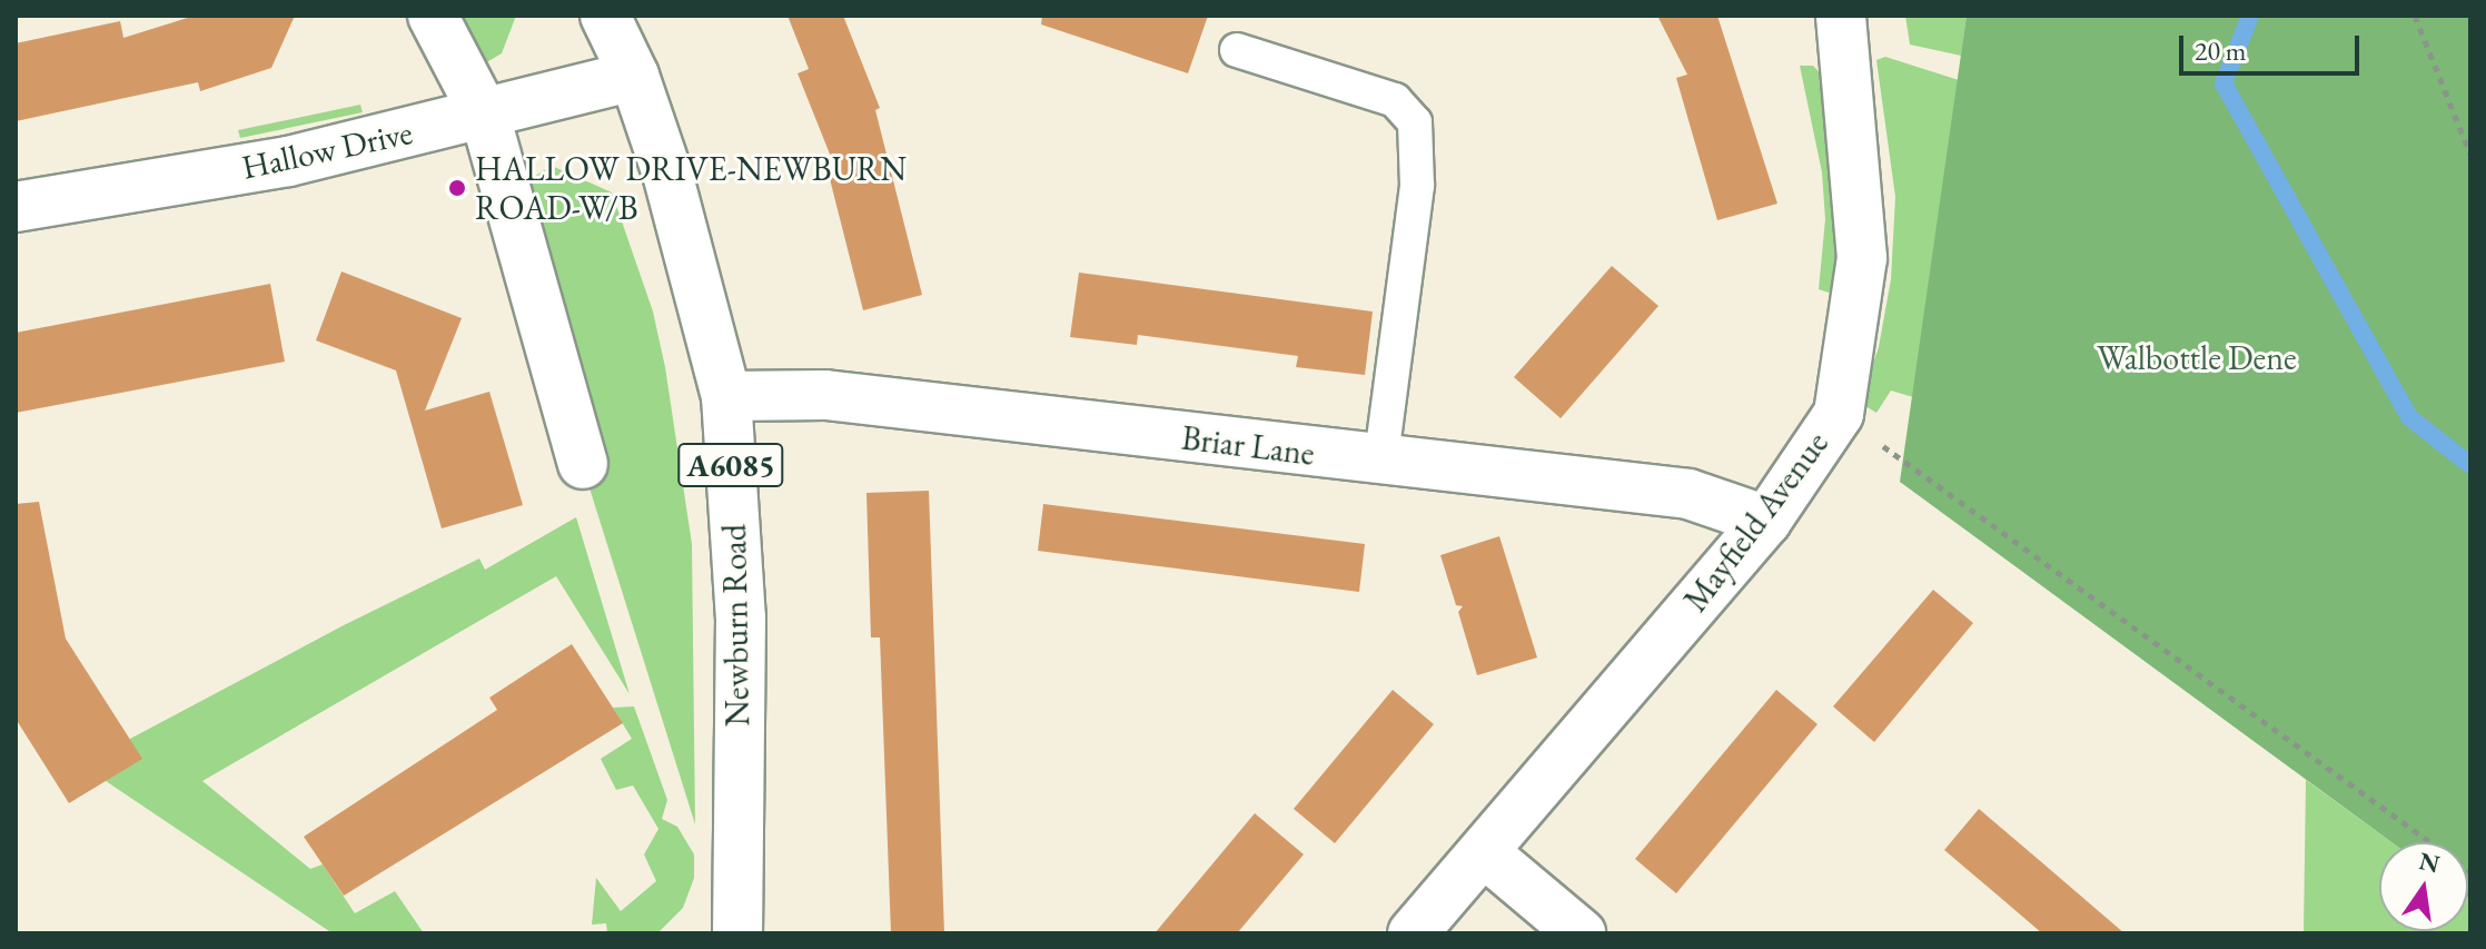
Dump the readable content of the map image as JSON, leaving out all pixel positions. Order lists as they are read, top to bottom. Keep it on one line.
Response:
{"streets":{"street":["Hallow Drive","Briar Lane","A6085","Mayfield Avenue","Newburn Road"]},"crossings":[["Hallow Drive","Newburn Road"],["Briar Lane","Mayfield Avenue"],["Briar Lane","Newburn Road"]],"parks":["Walbottle Dene"],"places":["HALLOW DRIVE-NEWBURN ROAD-W/B"],"scale_bar":"20 m","north":"top"}
